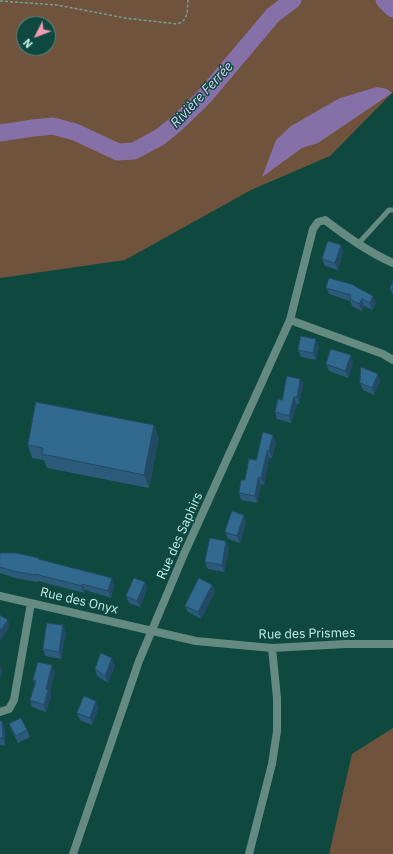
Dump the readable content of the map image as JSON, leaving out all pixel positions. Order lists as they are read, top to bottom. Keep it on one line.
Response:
{"streets":{"street":["Rue des Saphirs","Rue des Onyx","Rue des Prismes"]},"crossings":[["Rue des Saphirs","Rue des Onyx"],["Rue des Saphirs","Rue des Prismes"],["Rue des Onyx","Rue des Prismes"]],"water":["Rivière Ferrée"],"north":"bottom left"}
